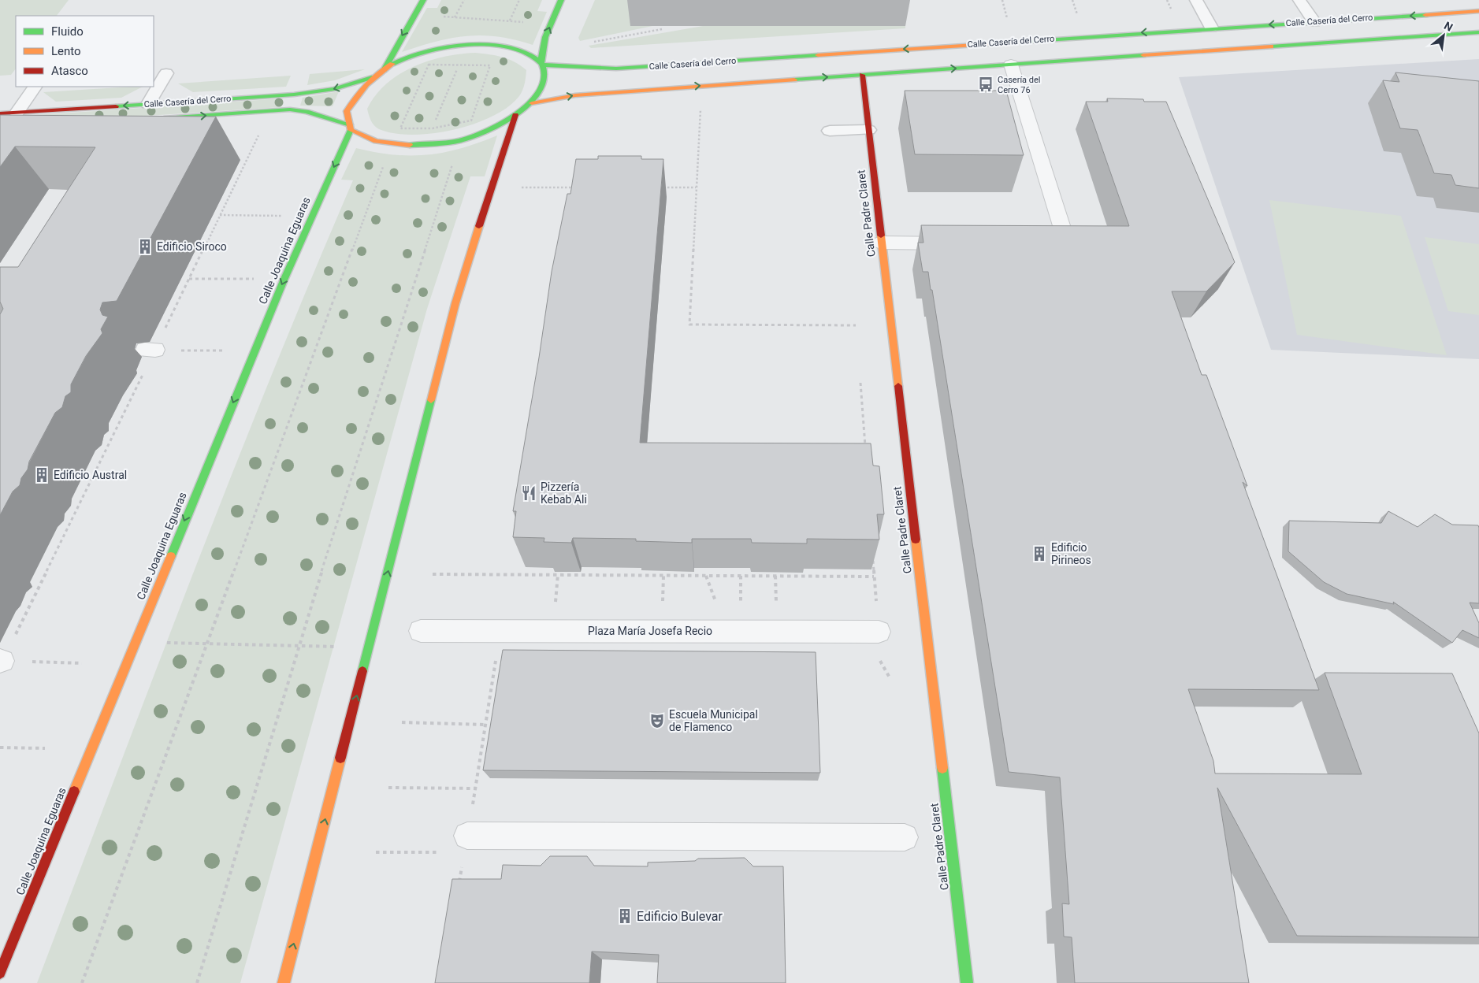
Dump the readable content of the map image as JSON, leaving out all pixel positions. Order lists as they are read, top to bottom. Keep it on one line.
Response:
{"streets":{"main road":["Calle Casería del Cerro","Calle Padre Claret","Calle Joaquina Eguaras"],"street":["Plaza María Josefa Recio"]},"crossings":[["Calle Casería del Cerro","Calle Joaquina Eguaras"]],"one_way":["Calle Joaquina Eguaras"],"places":{"bus stop":["Casería del Cerro 76"],"building":["Edificio Siroco","Edificio Austral","Edificio Pirineos","Edificio Bulevar"],"restaurant":["Pizzería Kebab Ali"],"theatre":["Escuela Municipal de Flamenco"]},"legend":["Fluido","Lento","Atasco"],"north":"top right"}
